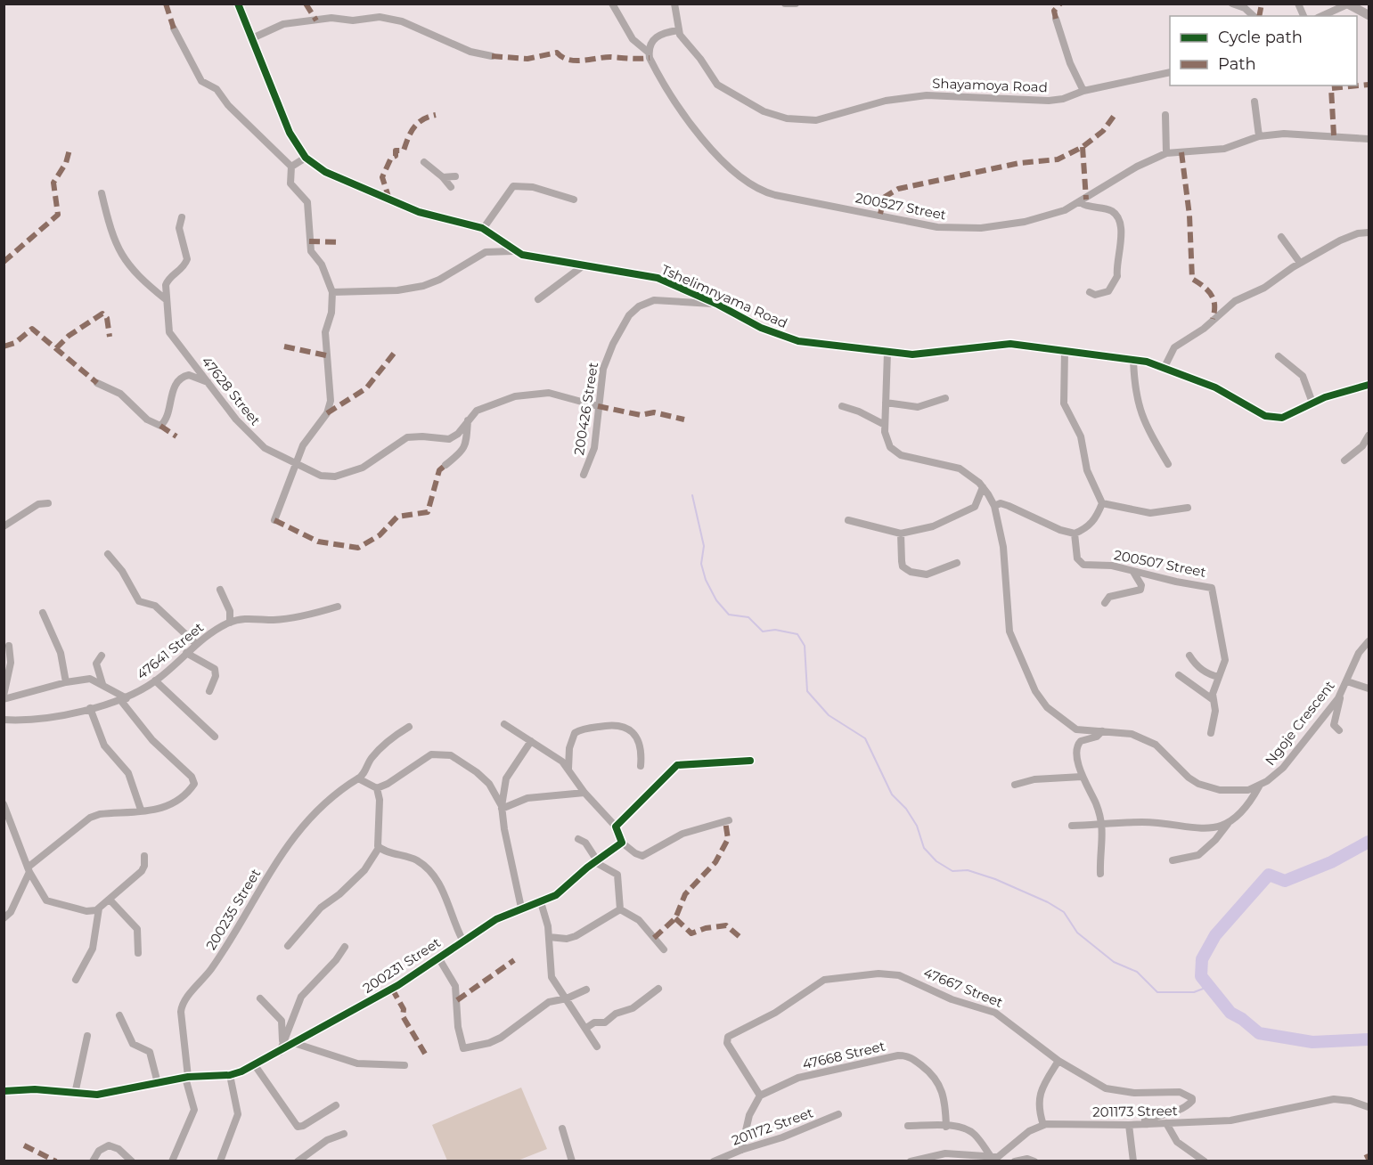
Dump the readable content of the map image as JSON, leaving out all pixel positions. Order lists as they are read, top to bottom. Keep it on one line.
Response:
{"streets":{"street":["Shayamoya Road","200527 Street","Tshelimnyama Road","47628 Street","200426 Street","200507 Street","47641 Street","Ngoje Crescent","200235 Street","200231 Street","47667 Street","47668 Street","201173 Street","201172 Street"]},"crossings":[["Tshelimnyama Road","200426 Street"],["Tshelimnyama Road","Ngoje Crescent"],["47628 Street","200426 Street"],["200235 Street","200231 Street"],["47667 Street","47668 Street"],["47667 Street","201173 Street"]],"legend":["Cycle path","Path"]}
